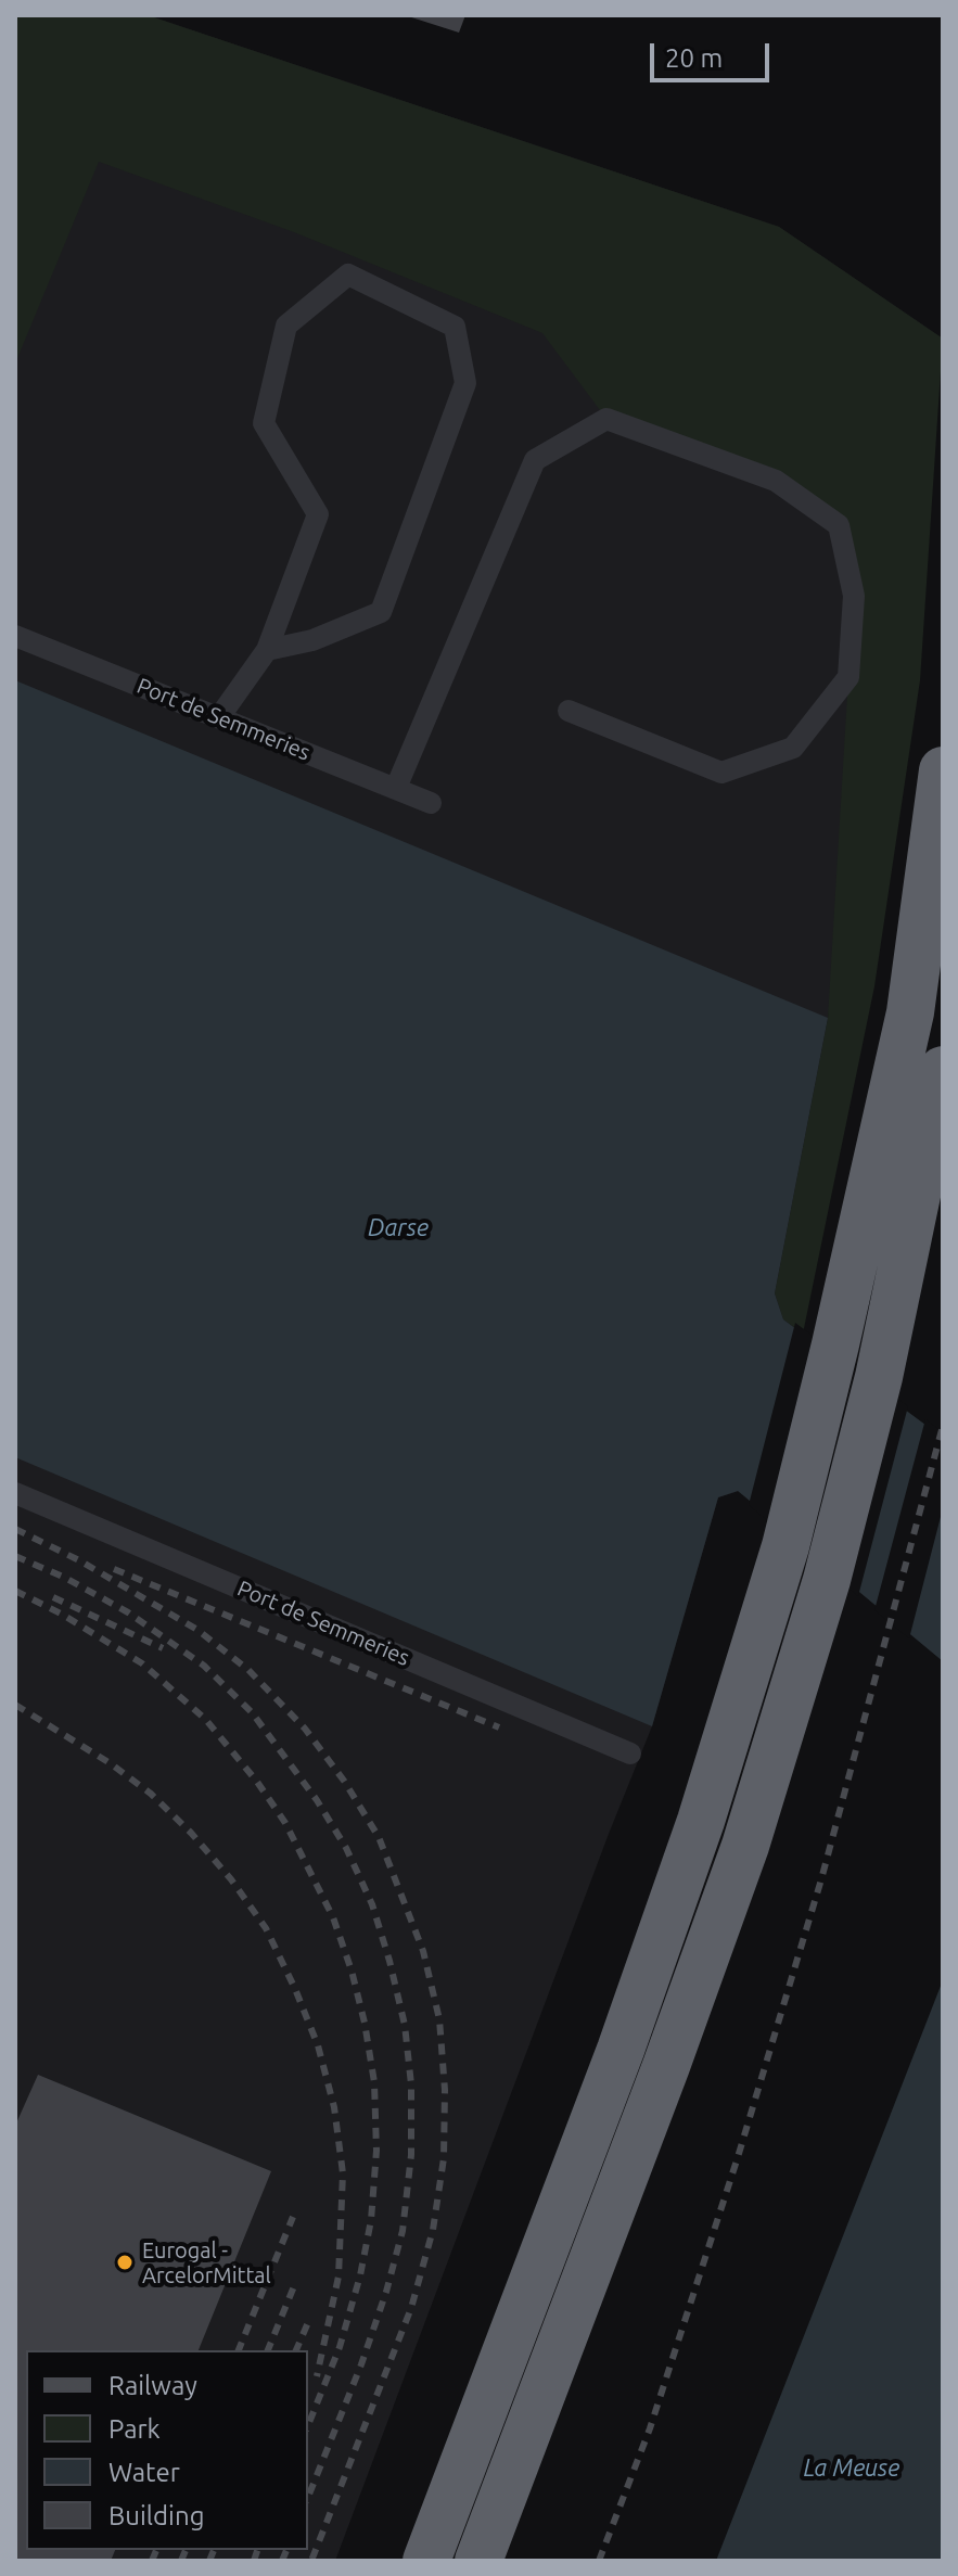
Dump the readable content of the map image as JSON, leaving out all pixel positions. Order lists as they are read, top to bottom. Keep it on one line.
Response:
{"streets":{"lane":["Port de Semmeries"]},"water":["Darse","La Meuse"],"places":["Eurogal - ArcelorMittal"],"legend":["Railway","Park","Water","Building"],"scale_bar":"20 m"}
